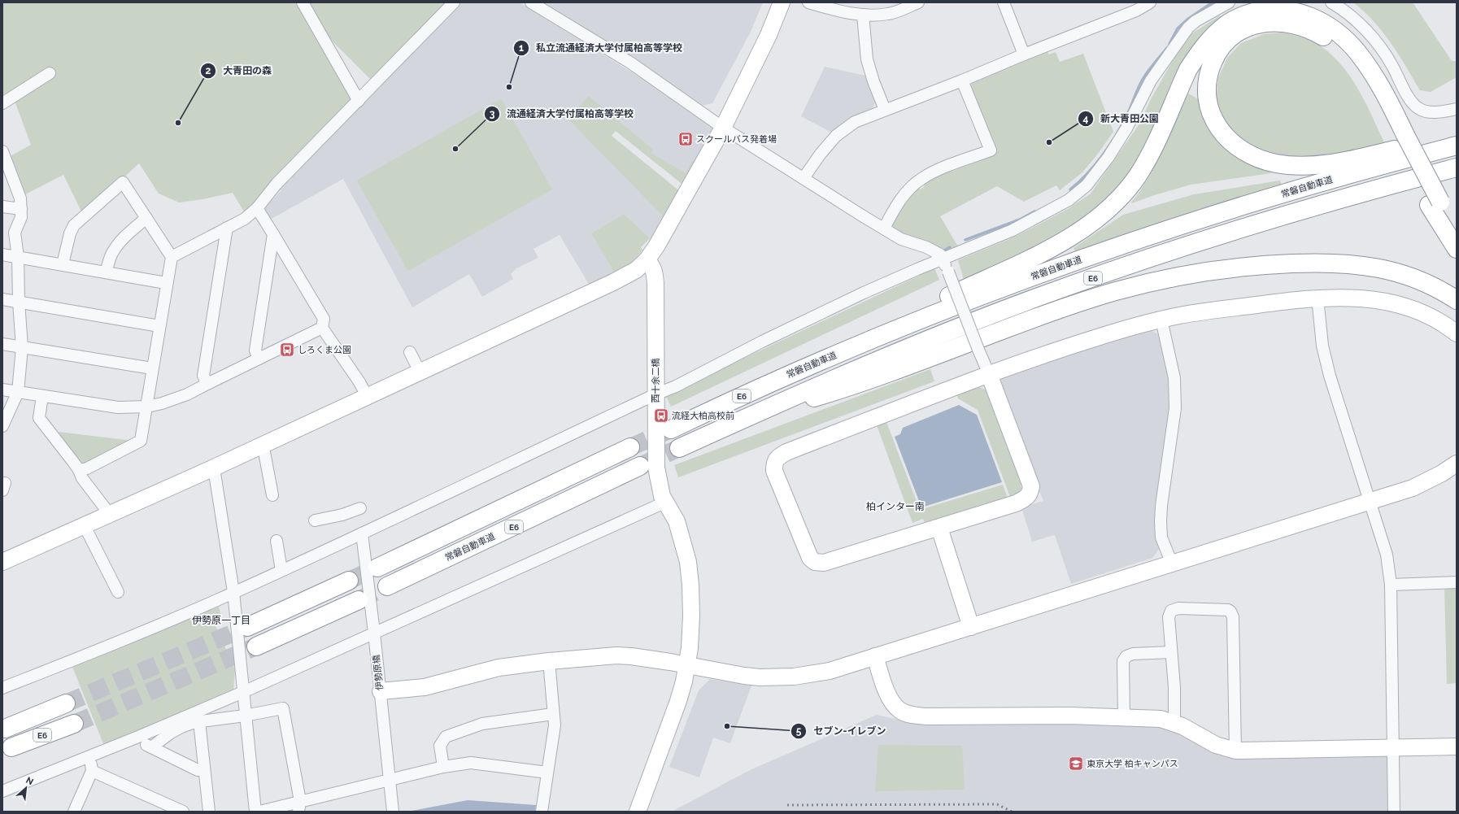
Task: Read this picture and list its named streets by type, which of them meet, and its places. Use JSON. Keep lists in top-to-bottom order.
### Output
{
  "streets": {
    "highway": ["常磐自動車道", "E6"],
    "street": ["西十余二橋", "伊勢原橋"]
  },
  "districts": ["柏インター南", "伊勢原一丁目"],
  "places": {
    "other": [
      "私立流通経済大学付属柏高等学校",
      "大青田の森",
      "新大青田公園",
      "流通経済大学付属柏高等学校",
      "セブン-イレブン"
    ],
    "bus stop": ["スクールバス発着場", "しろくま公園", "流経大柏高校前"],
    "school or university": ["東京大学 柏キャンパス"]
  },
  "north": "top right"
}
